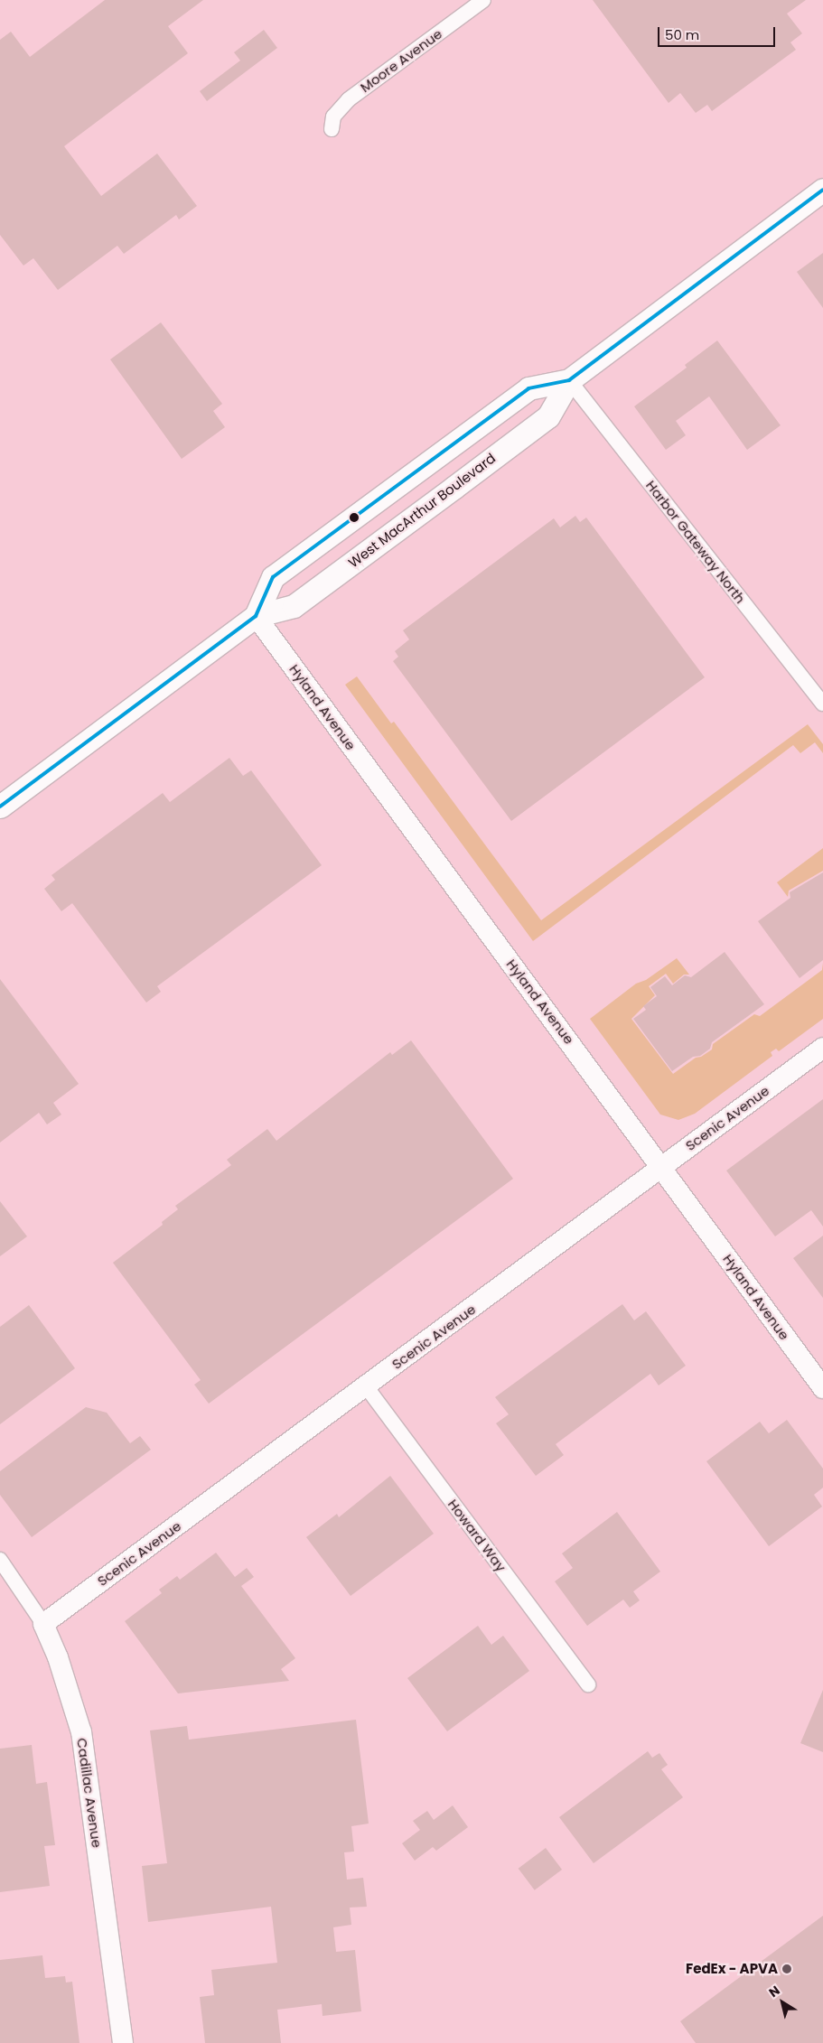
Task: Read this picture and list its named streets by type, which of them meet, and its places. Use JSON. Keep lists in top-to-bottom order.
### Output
{
  "streets": {
    "main road": ["West MacArthur Boulevard"],
    "street": [
      "Moore Avenue",
      "Harbor Gateway North",
      "Hyland Avenue",
      "Scenic Avenue",
      "Howard Way",
      "Cadillac Avenue"
    ]
  },
  "crossings": [
    ["West MacArthur Boulevard", "Harbor Gateway North"],
    ["West MacArthur Boulevard", "Hyland Avenue"],
    ["Hyland Avenue", "Scenic Avenue"],
    ["Scenic Avenue", "Howard Way"],
    ["Scenic Avenue", "Cadillac Avenue"]
  ],
  "places": ["FedEx - APVA"],
  "scale_bar": "50 m",
  "north": "top left"
}
